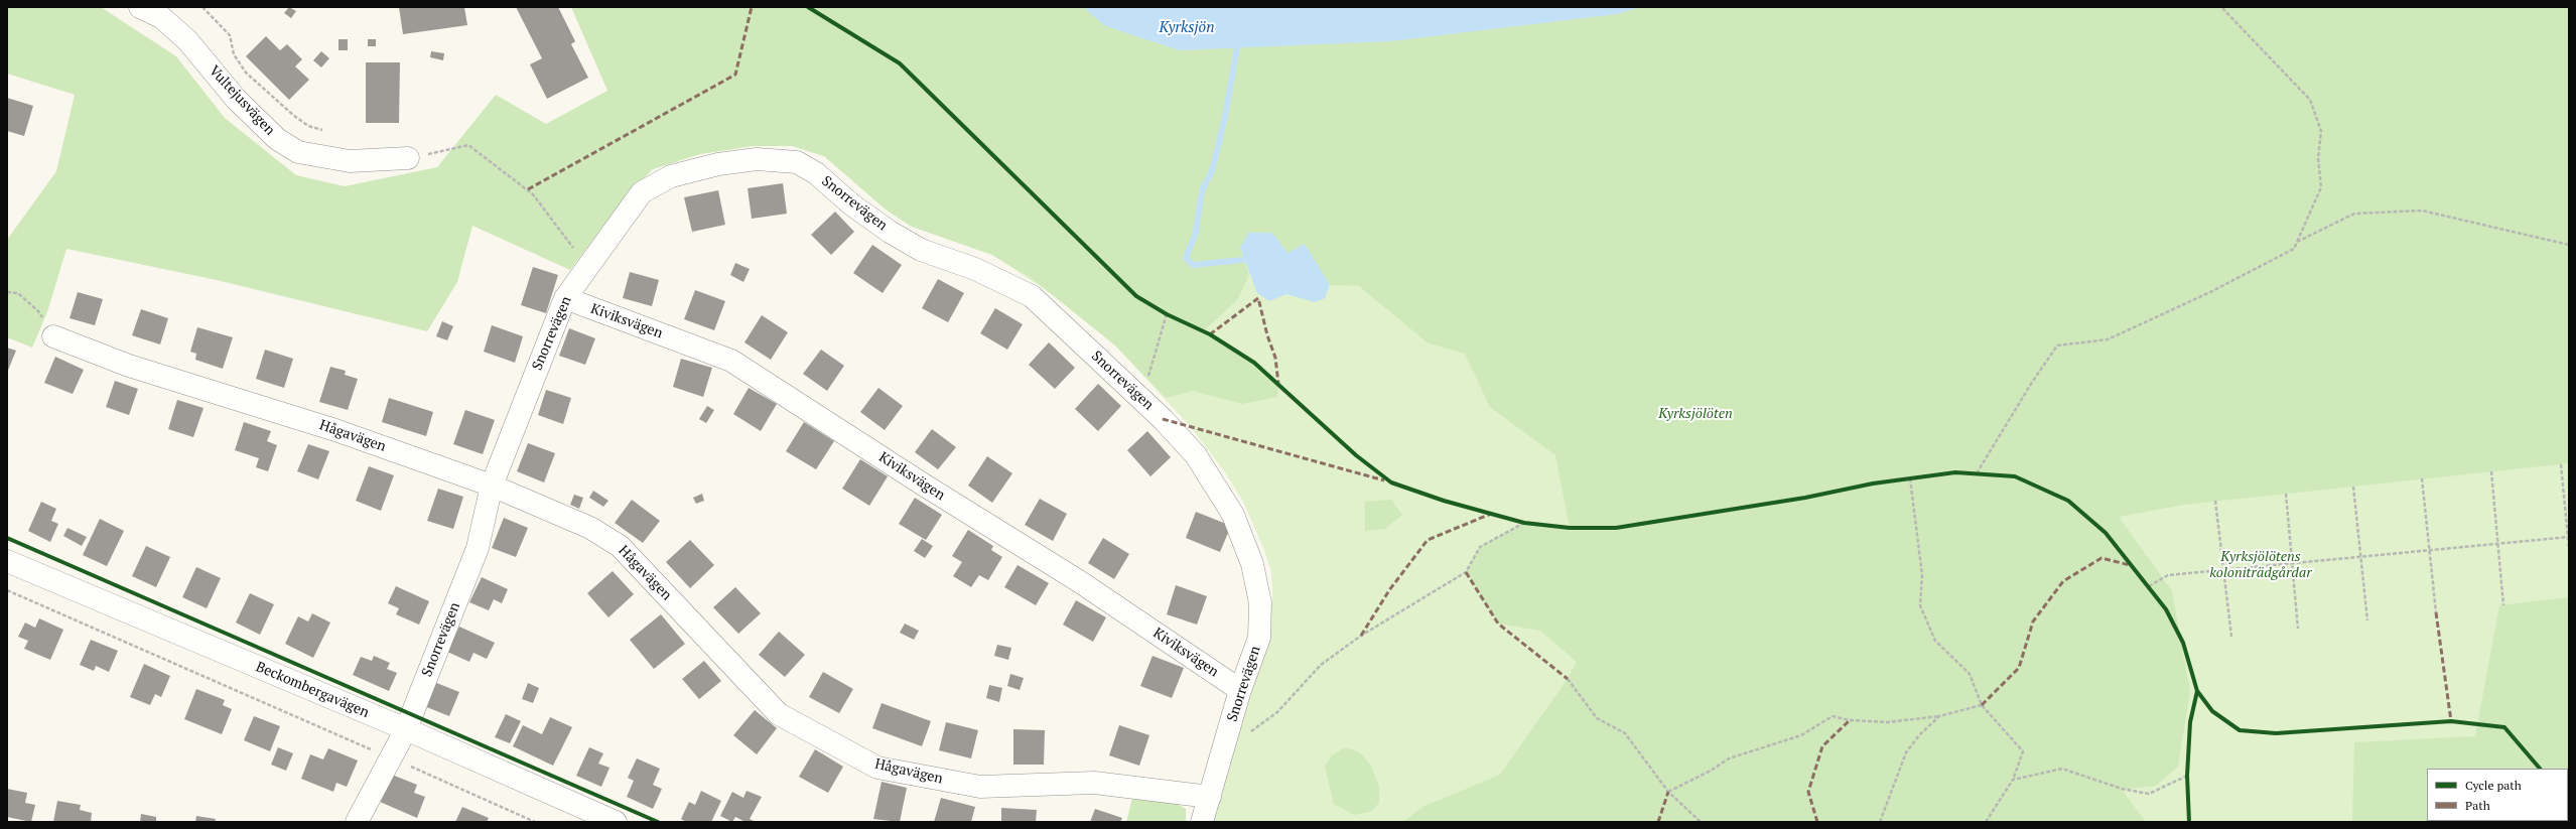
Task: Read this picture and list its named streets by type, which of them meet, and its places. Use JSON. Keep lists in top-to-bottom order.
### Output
{
  "streets": {
    "street": [
      "Vultejusvägen",
      "Snorrevägen",
      "Kiviksvägen",
      "Hågavägen",
      "Beckombergavägen"
    ]
  },
  "crossings": [
    ["Snorrevägen", "Kiviksvägen"],
    ["Snorrevägen", "Hågavägen"],
    ["Snorrevägen", "Beckombergavägen"]
  ],
  "water": ["Kyrksjön"],
  "parks": ["Kyrksjölöten", "Kyrksjölötens koloniträdgårdar"],
  "legend": ["Cycle path", "Path"]
}
